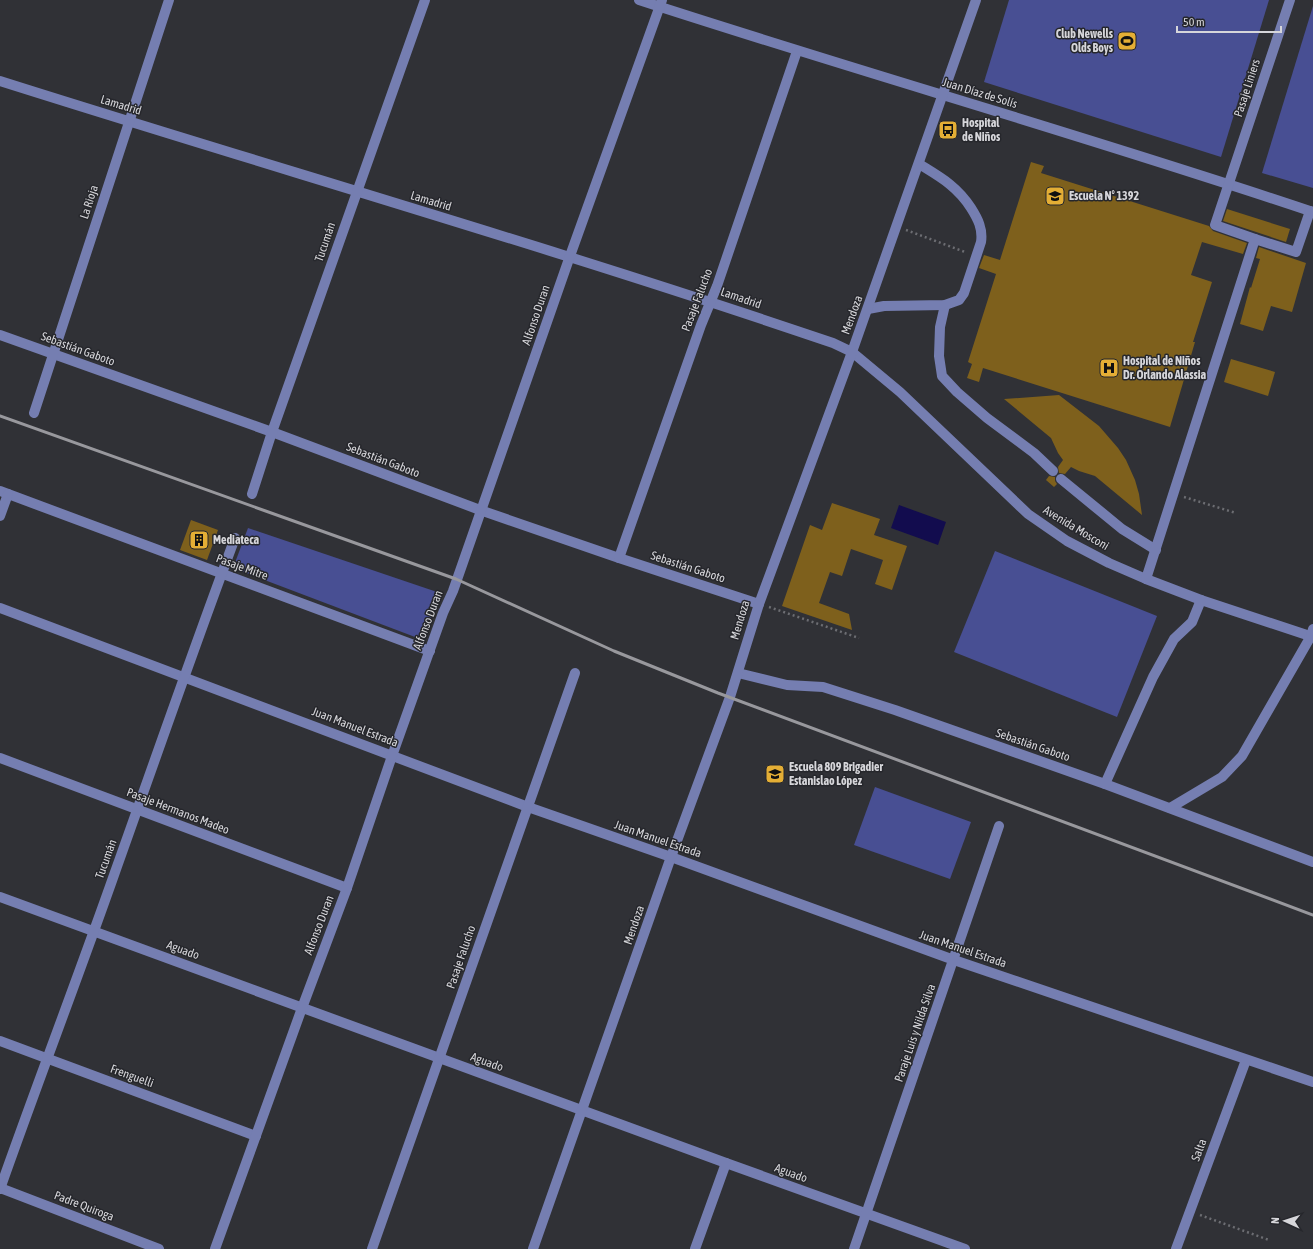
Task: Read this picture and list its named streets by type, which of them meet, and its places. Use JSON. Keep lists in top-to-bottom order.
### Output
{
  "streets": {
    "street": [
      "Pasaje Liniers",
      "Juan Díaz de Solís",
      "Lamadrid",
      "La Rioja",
      "Tucumán",
      "Pasaje Falucho",
      "Alfonso Duran",
      "Mendoza",
      "Sebastián Gaboto",
      "Avenida Mosconi",
      "Pasaje Mitre",
      "Juan Manuel Estrada",
      "Pasaje Hermanos Madeo",
      "Aguado",
      "Paraje Luis y Nilda Silva",
      "Frenguelli",
      "Salta",
      "Padre Quiroga"
    ]
  },
  "crossings": [
    ["Pasaje Liniers", "Juan Díaz de Solís"],
    ["Juan Díaz de Solís", "Pasaje Falucho"],
    ["Juan Díaz de Solís", "Alfonso Duran"],
    ["Juan Díaz de Solís", "Mendoza"],
    ["Lamadrid", "La Rioja"],
    ["Lamadrid", "Tucumán"],
    ["Lamadrid", "Pasaje Falucho"],
    ["Lamadrid", "Alfonso Duran"],
    ["Lamadrid", "Mendoza"],
    ["Lamadrid", "Avenida Mosconi"],
    ["La Rioja", "Sebastián Gaboto"],
    ["Tucumán", "Sebastián Gaboto"],
    ["Tucumán", "Pasaje Mitre"],
    ["Tucumán", "Juan Manuel Estrada"],
    ["Tucumán", "Pasaje Hermanos Madeo"],
    ["Tucumán", "Aguado"],
    ["Tucumán", "Frenguelli"],
    ["Tucumán", "Padre Quiroga"],
    ["Pasaje Falucho", "Sebastián Gaboto"],
    ["Pasaje Falucho", "Juan Manuel Estrada"],
    ["Pasaje Falucho", "Aguado"],
    ["Alfonso Duran", "Sebastián Gaboto"],
    ["Alfonso Duran", "Pasaje Mitre"],
    ["Alfonso Duran", "Juan Manuel Estrada"],
    ["Alfonso Duran", "Pasaje Hermanos Madeo"],
    ["Alfonso Duran", "Aguado"],
    ["Alfonso Duran", "Frenguelli"],
    ["Mendoza", "Sebastián Gaboto"],
    ["Mendoza", "Avenida Mosconi"],
    ["Mendoza", "Juan Manuel Estrada"],
    ["Mendoza", "Aguado"],
    ["Juan Manuel Estrada", "Paraje Luis y Nilda Silva"],
    ["Juan Manuel Estrada", "Salta"],
    ["Aguado", "Paraje Luis y Nilda Silva"]
  ],
  "places": {
    "sports": ["Club Newells Olds Boys"],
    "bus stop": ["Hospital de Niños"],
    "school or university": ["Escuela N° 1392", "Escuela 809 Brigadier Estanislao López"],
    "hospital": ["Hospital de Niños Dr. Orlando Alassia"],
    "building": ["Mediateca"]
  },
  "scale_bar": "50 m",
  "north": "left"
}
